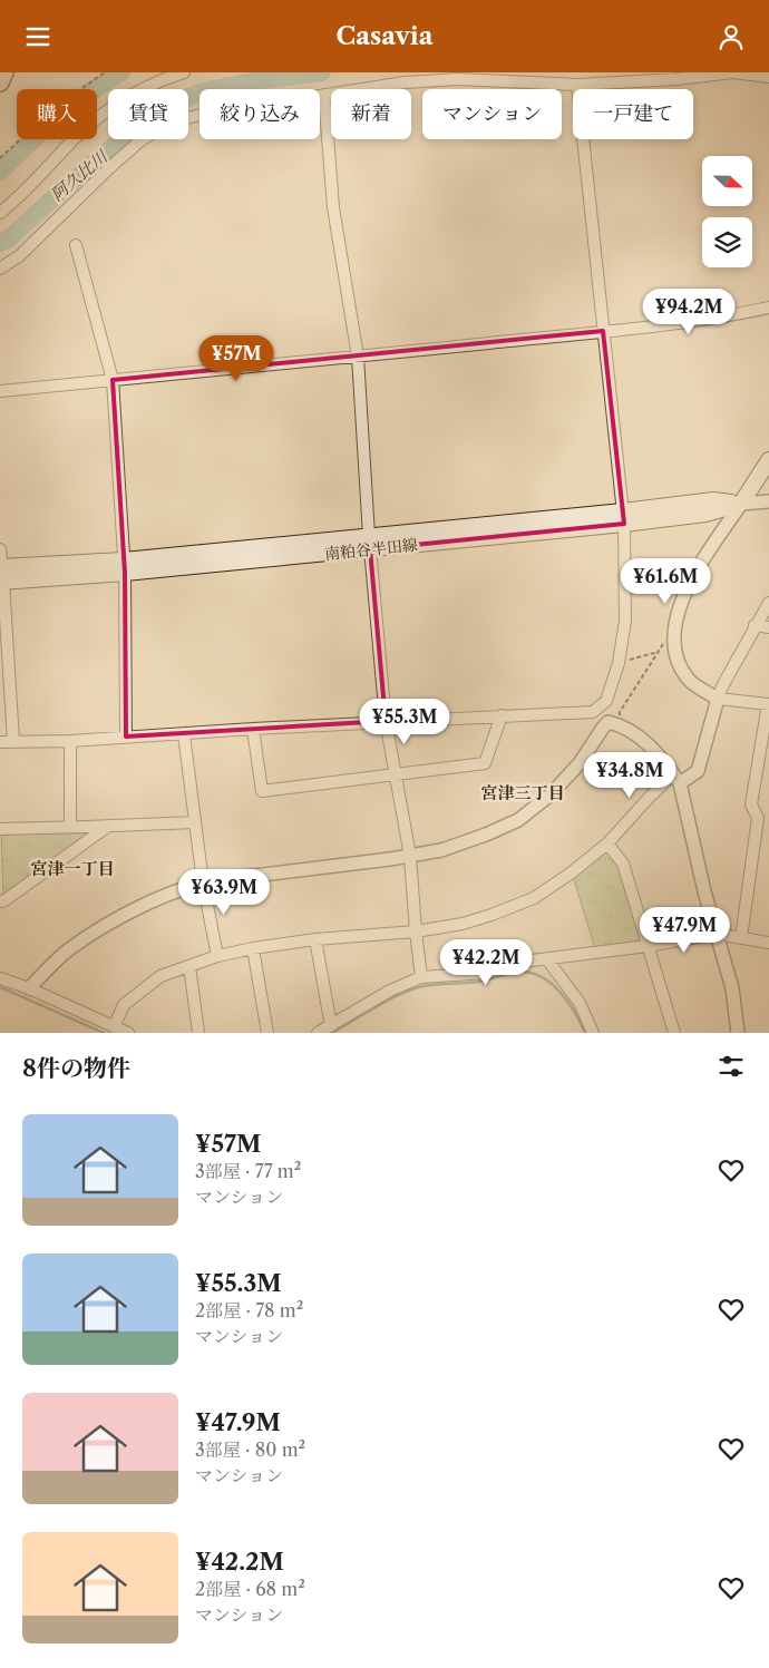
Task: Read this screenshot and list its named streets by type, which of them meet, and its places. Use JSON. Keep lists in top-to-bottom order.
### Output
{
  "streets": {
    "main road": ["南粕谷半田線"]
  },
  "districts": ["宮津三丁目", "宮津一丁目"],
  "water": ["阿久比川"],
  "north": "right",
  "page": {
    "header": "Casavia",
    "chip": [
      "購入",
      "賃貸",
      "絞り込み",
      "新着",
      "マンション",
      "一戸建て"
    ],
    "price": [
      "¥94.2M",
      "¥57M",
      "¥61.6M",
      "¥55.3M",
      "¥34.8M",
      "¥63.9M",
      "¥47.9M",
      "¥42.2M"
    ],
    "heading": "8件の物件",
    "list": [
      {
        "name": "¥57M",
        "note": "3部屋 · 77 m² · マンション"
      },
      {
        "name": "¥55.3M",
        "note": "2部屋 · 78 m² · マンション"
      },
      {
        "name": "¥47.9M",
        "note": "3部屋 · 80 m² · マンション"
      },
      {
        "name": "¥42.2M",
        "note": "2部屋 · 68 m² · マンション"
      }
    ]
  }
}
